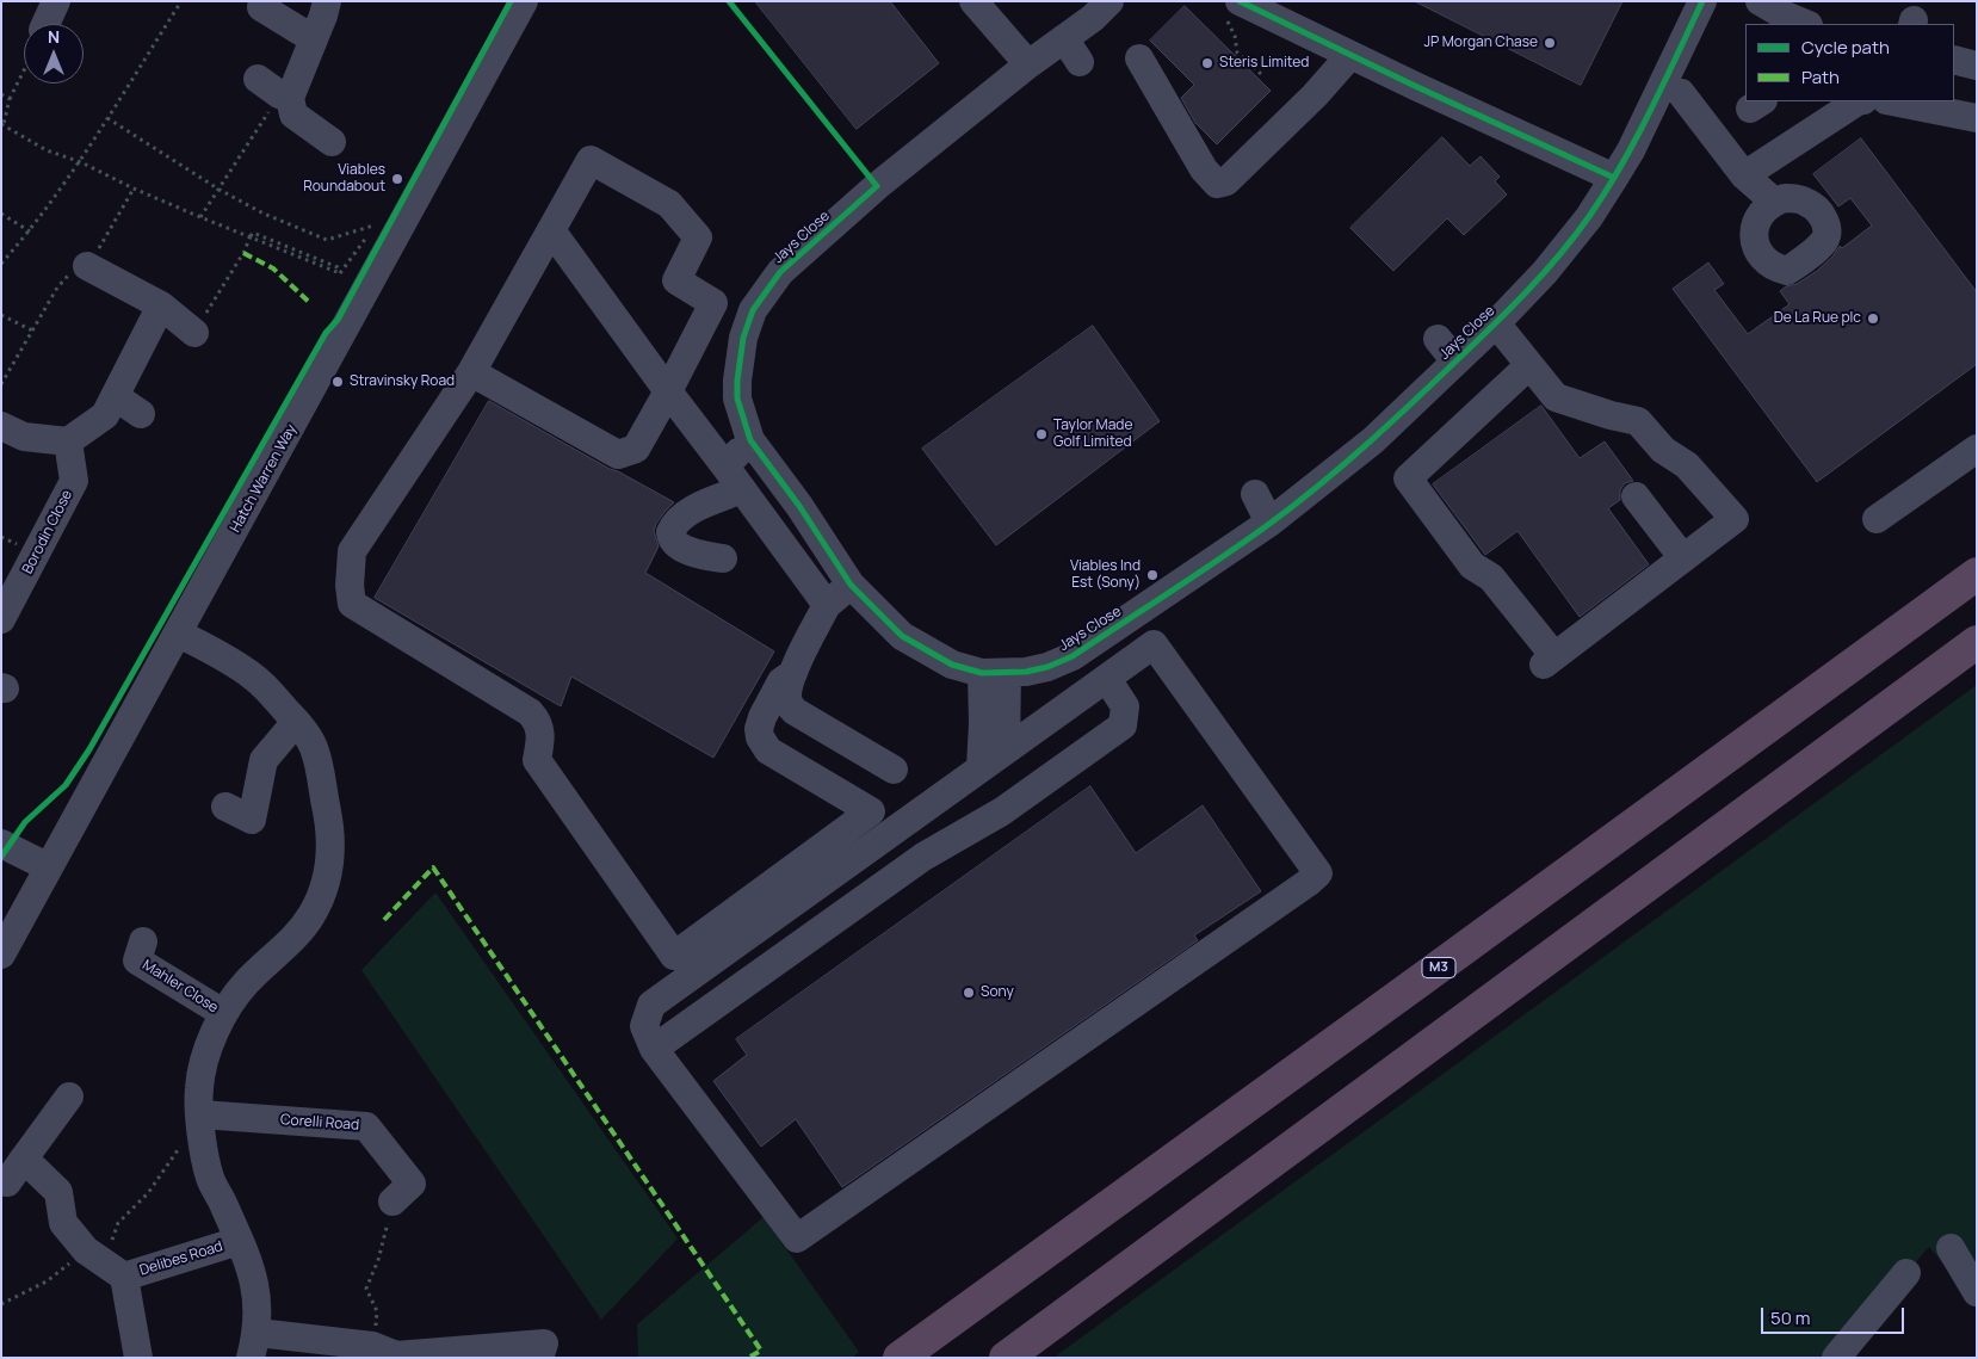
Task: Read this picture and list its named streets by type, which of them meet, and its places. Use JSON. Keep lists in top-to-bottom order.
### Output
{
  "streets": {
    "highway": ["M3"],
    "street": [
      "Jays Close",
      "Hatch Warren Way",
      "Borodin Close",
      "Mahler Close",
      "Corelli Road",
      "Delibes Road"
    ]
  },
  "places": [
    "JP Morgan Chase",
    "Steris Limited",
    "Viables Roundabout",
    "De La Rue plc",
    "Stravinsky Road",
    "Taylor Made Golf Limited",
    "Viables Ind Est (Sony)",
    "Sony"
  ],
  "legend": ["Cycle path", "Path"],
  "scale_bar": "50 m",
  "north": "top"
}
